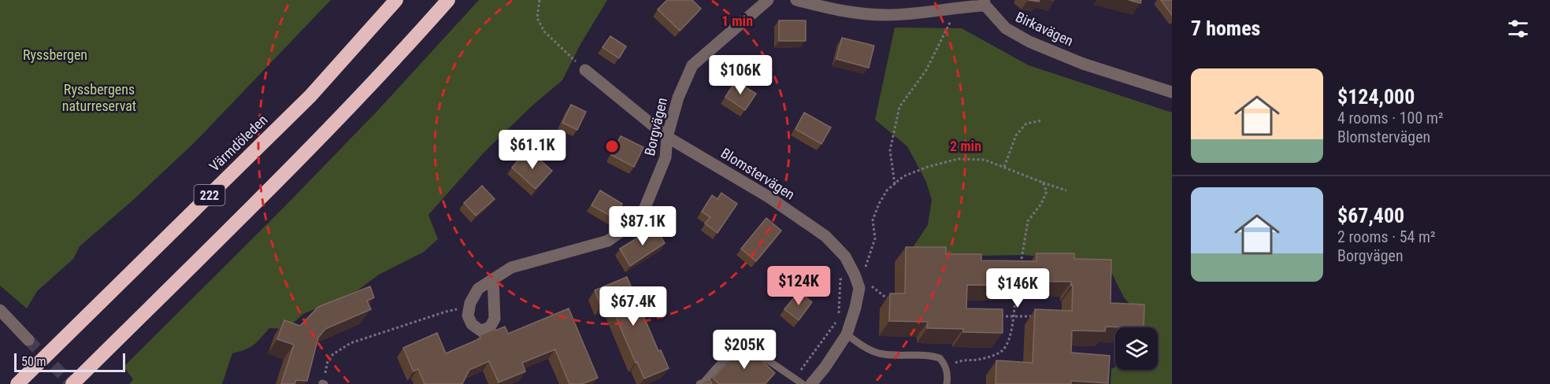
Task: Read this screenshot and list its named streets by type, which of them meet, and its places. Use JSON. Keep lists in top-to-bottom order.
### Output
{
  "streets": {
    "highway": ["Värmdöleden", "222"],
    "street": ["Birkavägen", "Borgvägen", "Blomstervägen"]
  },
  "crossings": [
    ["Borgvägen", "Blomstervägen"]
  ],
  "parks": ["Ryssbergen", "Ryssbergens naturreservat"],
  "scale_bar": "50 m",
  "page": {
    "heading": "7 homes",
    "price": [
      "$106K",
      "$61.1K",
      "$87.1K",
      "$124K",
      "$146K",
      "$67.4K",
      "$205K"
    ],
    "list": [
      {
        "name": "$124,000",
        "note": "4 rooms · 100 m² · Blomstervägen"
      },
      {
        "name": "$67,400",
        "note": "2 rooms · 54 m² · Borgvägen"
      }
    ],
    "scale": "50 m"
  },
  "rings": ["1 min", "2 min"]
}
